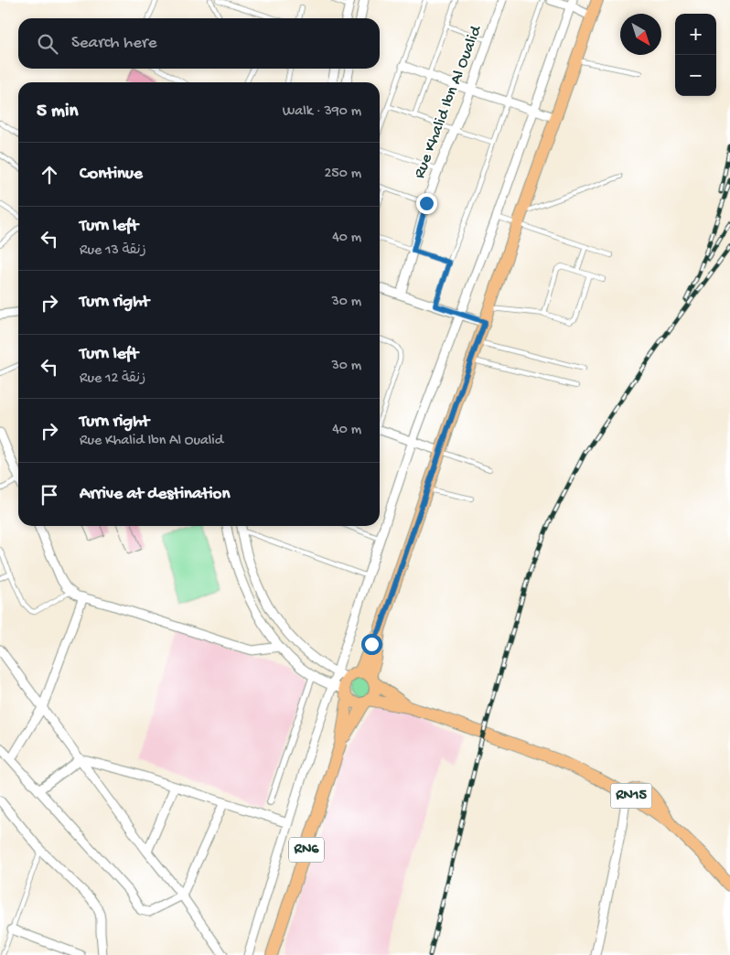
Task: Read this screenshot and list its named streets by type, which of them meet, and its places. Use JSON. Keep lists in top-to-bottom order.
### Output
{
  "streets": {
    "main road": ["RN15", "RN6"],
    "street": ["Rue Khalid Ibn Al Oualid"]
  },
  "crossings": [
    ["RN15", "RN6"]
  ],
  "north": "bottom right",
  "page": {
    "map_buttons": ["+", "−"],
    "search": "Search here",
    "heading": ["5 min", "Walk · 390 m"],
    "list": [
      ["Continue", "250 m"],
      ["Turn left", "Rue 13 زنقة", "40 m"],
      ["Turn right", "30 m"],
      ["Turn left", "Rue 12 زنقة", "30 m"],
      ["Turn right", "Rue Khalid Ibn Al Oualid", "40 m"],
      "Arrive at destination"
    ]
  }
}
